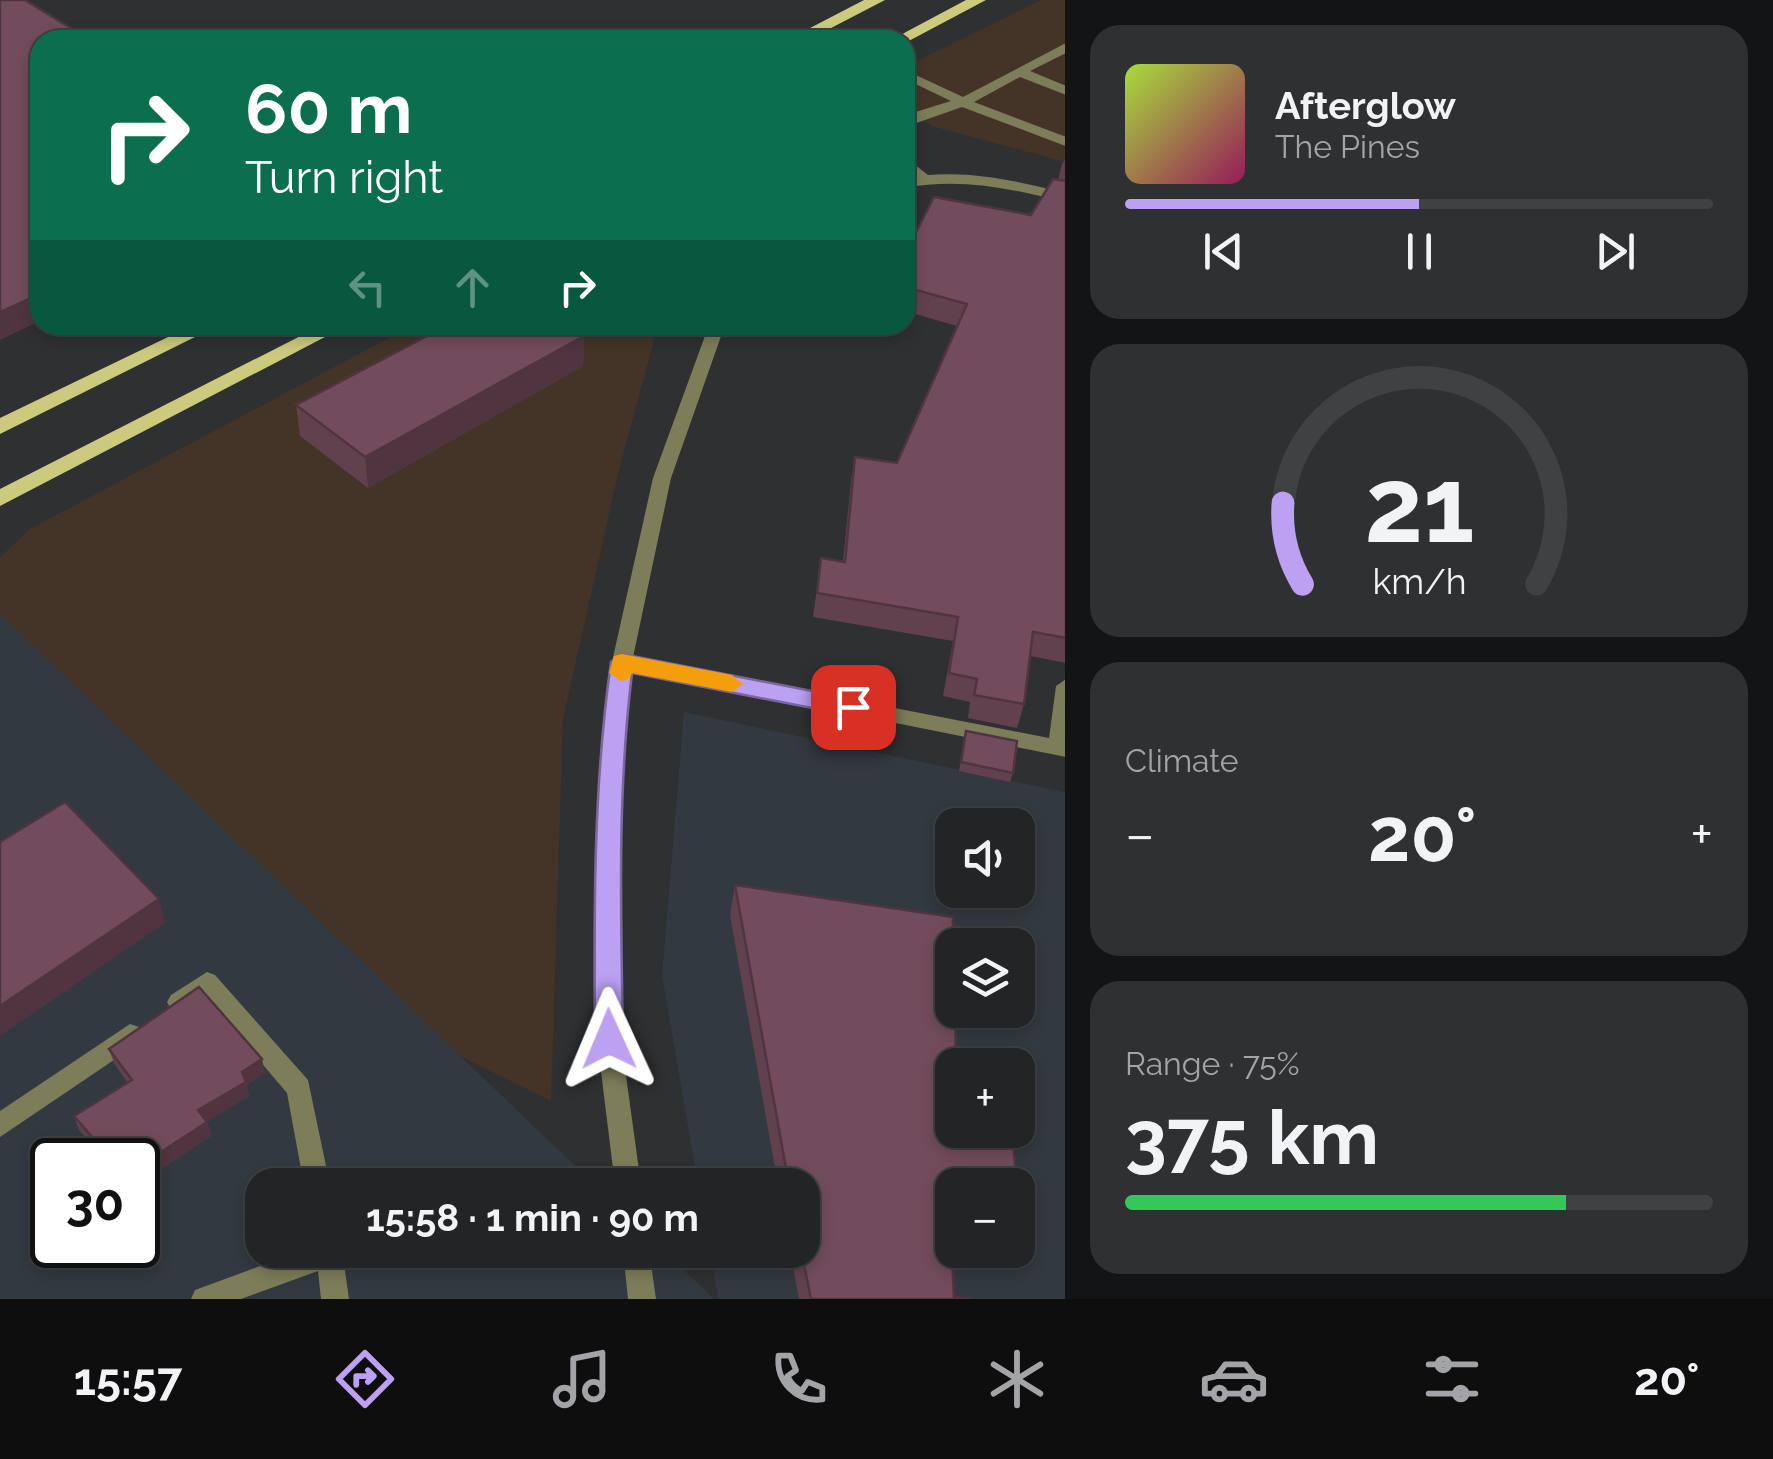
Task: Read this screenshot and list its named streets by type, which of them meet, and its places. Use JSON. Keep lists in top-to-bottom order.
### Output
{
  "page": {
    "turn": ["60 m", "Turn right"],
    "song": ["Afterglow", "The Pines"],
    "tile": [
      "Climate",
      ["Range · 75%", "375 km"]
    ],
    "heat": ["−", "20°", "+"],
    "map_buttons": ["+", "−"],
    "limit": "30",
    "trip": "15:58 · 1 min · 90 m",
    "tabs": ["15:57", "20°"],
    "gauge": ["21", "km/h"]
  }
}
